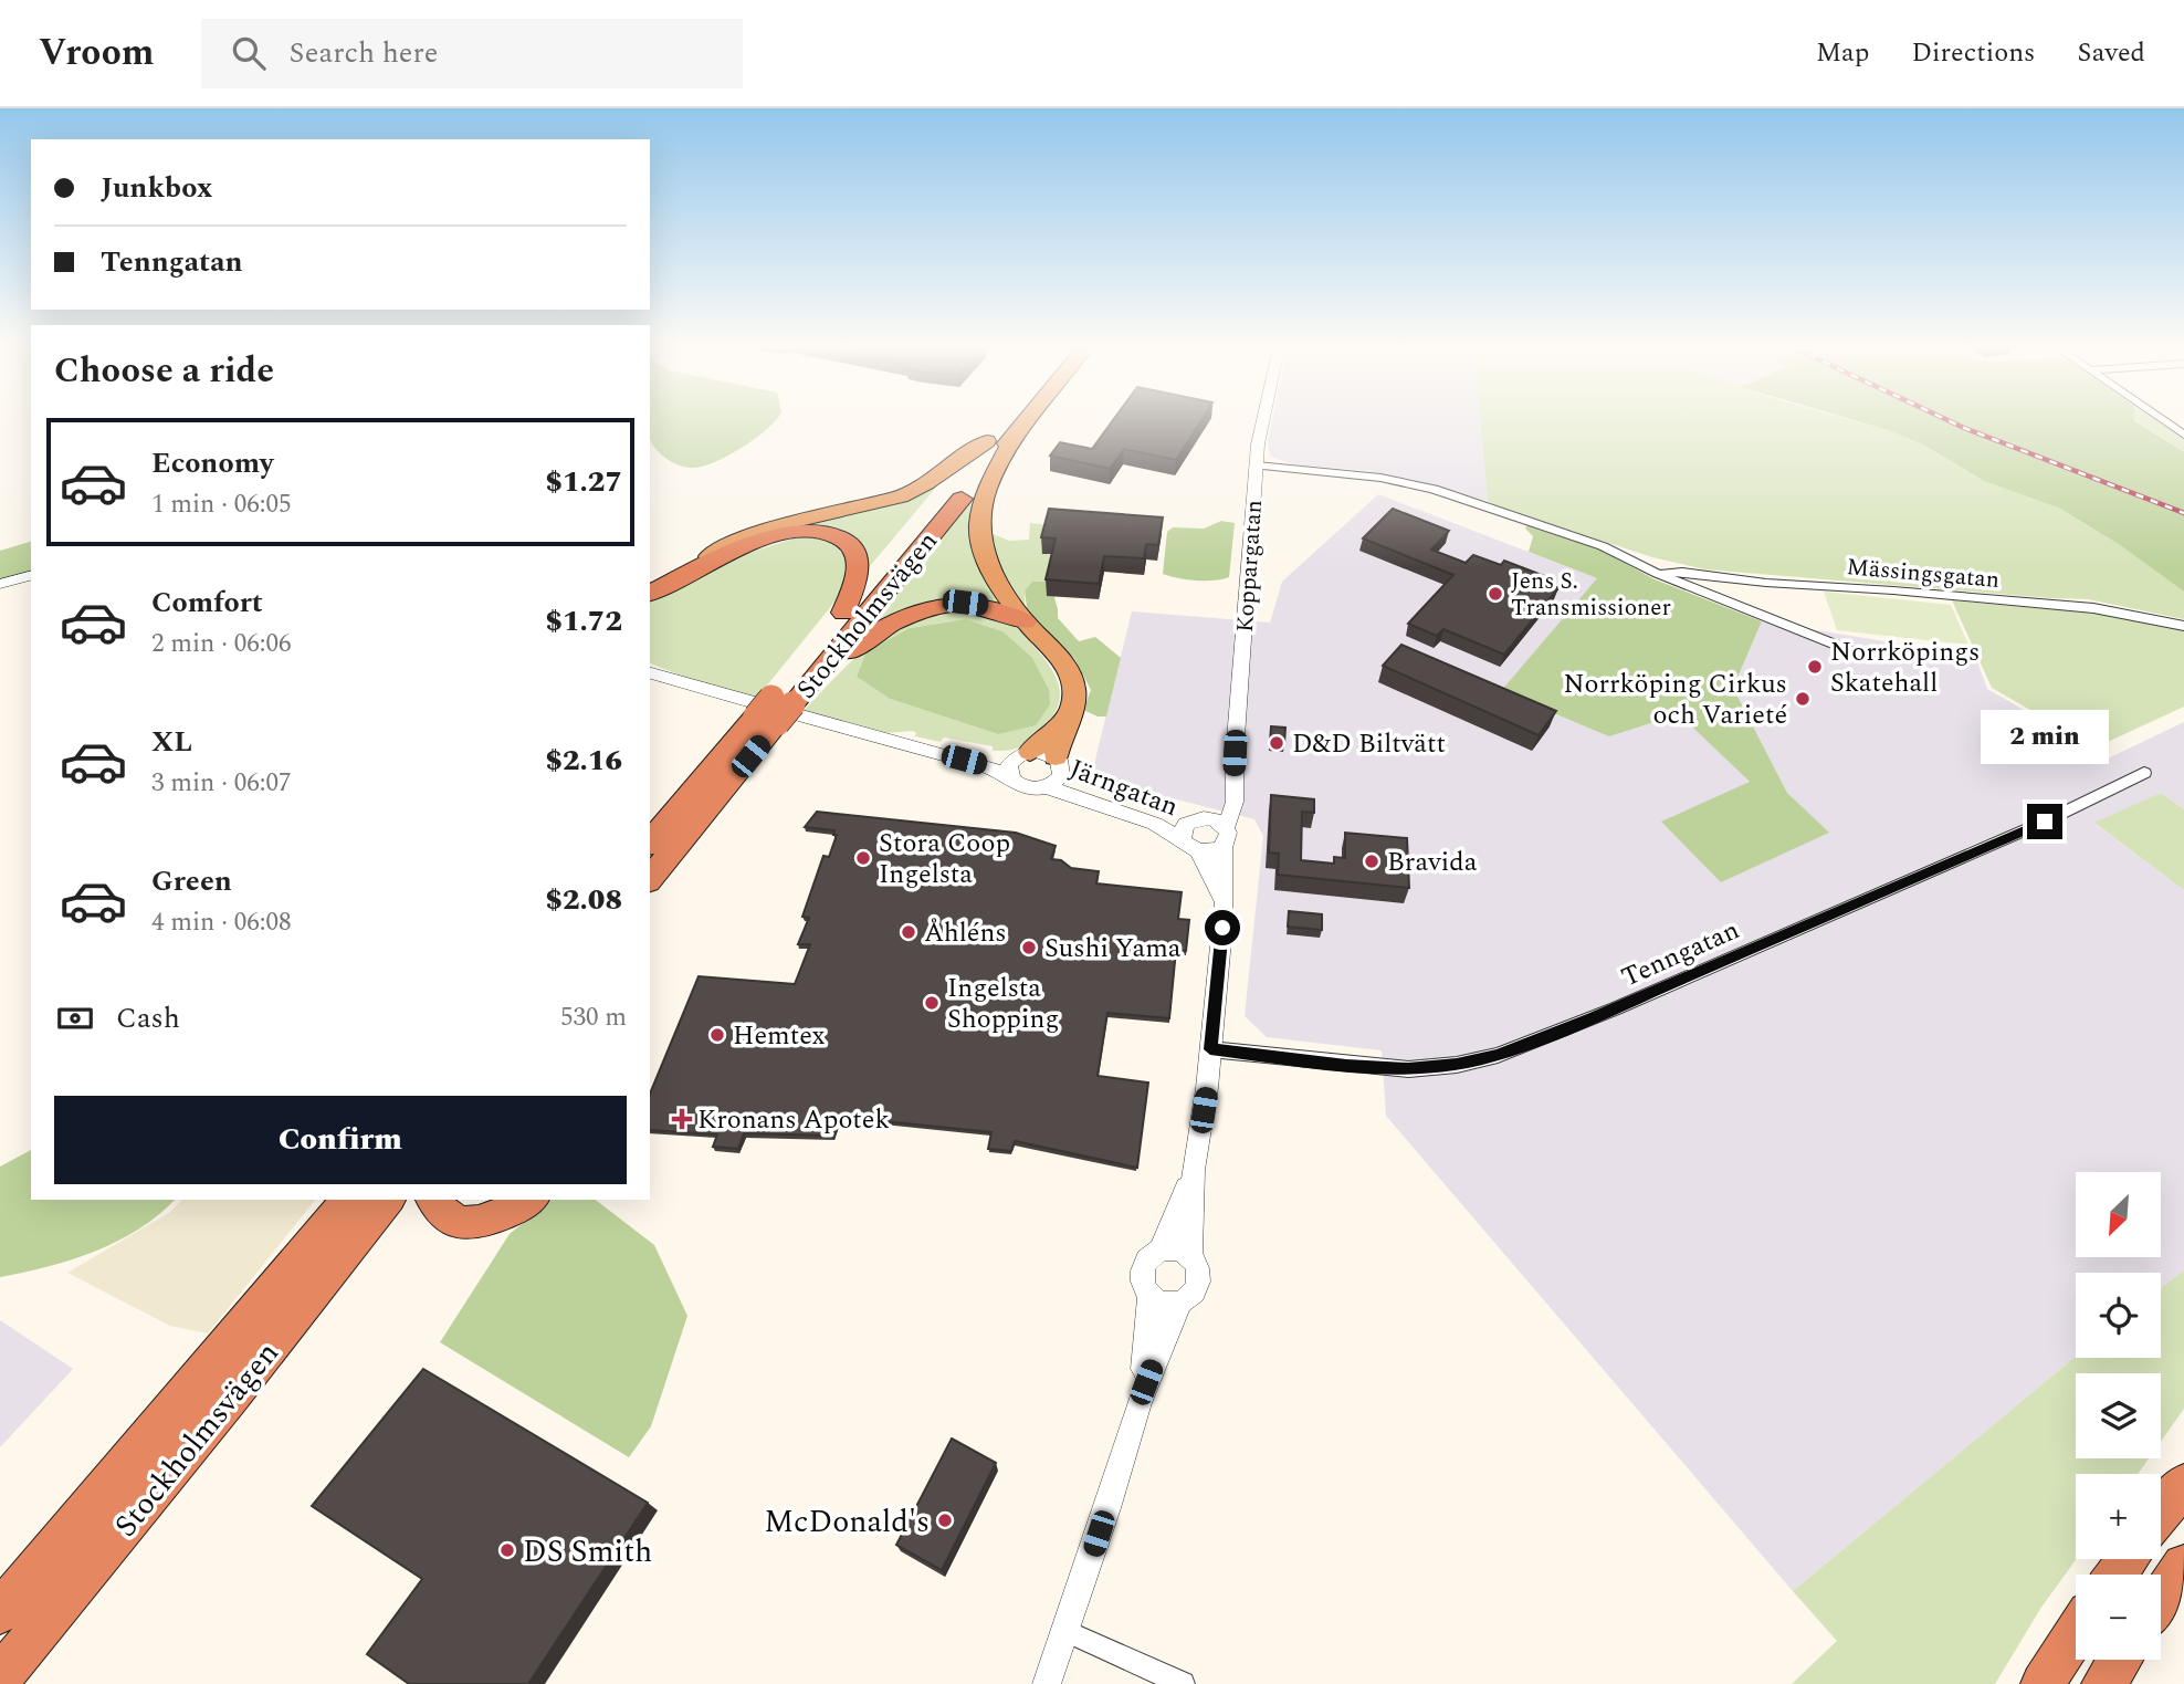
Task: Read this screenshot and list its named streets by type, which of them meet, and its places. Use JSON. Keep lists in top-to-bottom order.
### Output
{
  "streets": {
    "highway": ["Stockholmsvägen"],
    "street": [
      "Koppargatan",
      "Mässingsgatan",
      "Järngatan",
      "Tenngatan"
    ]
  },
  "crossings": [
    ["Koppargatan", "Mässingsgatan"],
    ["Koppargatan", "Järngatan"],
    ["Koppargatan", "Tenngatan"]
  ],
  "places": {
    "other": [
      "Jens S. Transmissioner",
      "Norrköpings Skatehall",
      "Norrköping Cirkus och Varieté",
      "D&D Biltvätt",
      "Stora Coop Ingelsta",
      "Bravida",
      "Åhléns",
      "Sushi Yama",
      "Ingelsta Shopping",
      "Hemtex",
      "McDonald's",
      "DS Smith"
    ],
    "health": ["Kronans Apotek"]
  },
  "north": "bottom left",
  "page": {
    "header": "Vroom",
    "search": "Search here",
    "nav": ["Map", "Directions", "Saved"],
    "banner": ["Junkbox", "Tenngatan"],
    "heading": "Choose a ride",
    "list": [
      {
        "name": "Economy",
        "note": "1 min · 06:05",
        "value": "$1.27"
      },
      {
        "name": "Comfort",
        "note": "2 min · 06:06",
        "value": "$1.72"
      },
      {
        "name": "XL",
        "note": "3 min · 06:07",
        "value": "$2.16"
      },
      {
        "name": "Green",
        "note": "4 min · 06:08",
        "value": "$2.08"
      }
    ],
    "bubble": "2 min",
    "pay": ["Cash", "530 m"],
    "buttons": "Confirm",
    "map_buttons": ["+", "−"]
  }
}
